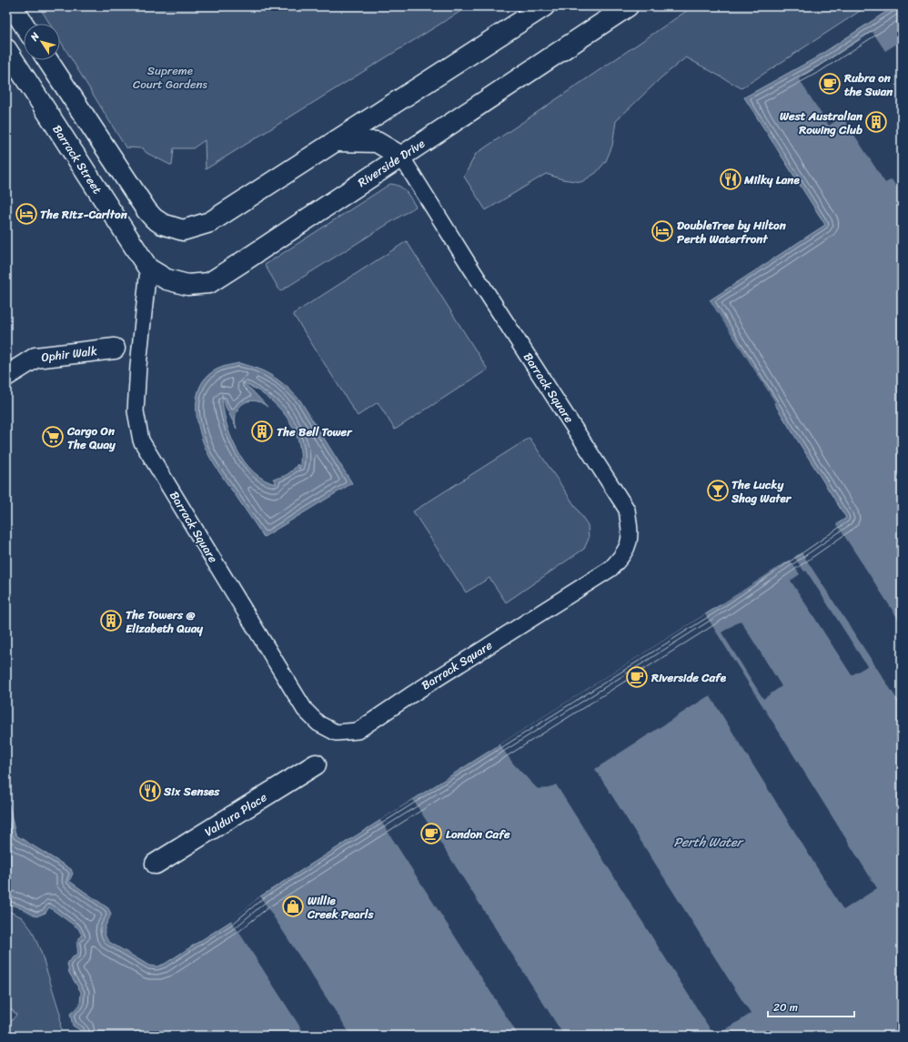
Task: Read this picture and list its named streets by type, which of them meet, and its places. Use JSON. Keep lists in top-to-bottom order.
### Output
{
  "streets": {
    "main road": [
      "Barrack Street",
      "Riverside Drive",
      "Ophir Walk",
      "Valdura Place"
    ],
    "lane": ["Barrack Square"]
  },
  "crossings": [
    ["Barrack Street", "Riverside Drive"],
    ["Barrack Street", "Barrack Square"],
    ["Riverside Drive", "Barrack Square"]
  ],
  "water": ["Perth Water"],
  "parks": ["Supreme Court Gardens"],
  "places": {
    "cafe": ["Rubra on the Swan", "Riverside Cafe", "London Cafe"],
    "building": ["West Australian Rowing Club", "The Bell Tower", "The Towers @ Elizabeth Quay"],
    "restaurant": ["Milky Lane", "Six Senses"],
    "hotel": ["The Ritz-Carlton", "DoubleTree by Hilton Perth Waterfront"],
    "supermarket": ["Cargo On The Quay"],
    "bar": ["The Lucky Shag Water"],
    "shop": ["Willie Creek Pearls"]
  },
  "scale_bar": "20 m",
  "north": "top left"
}
